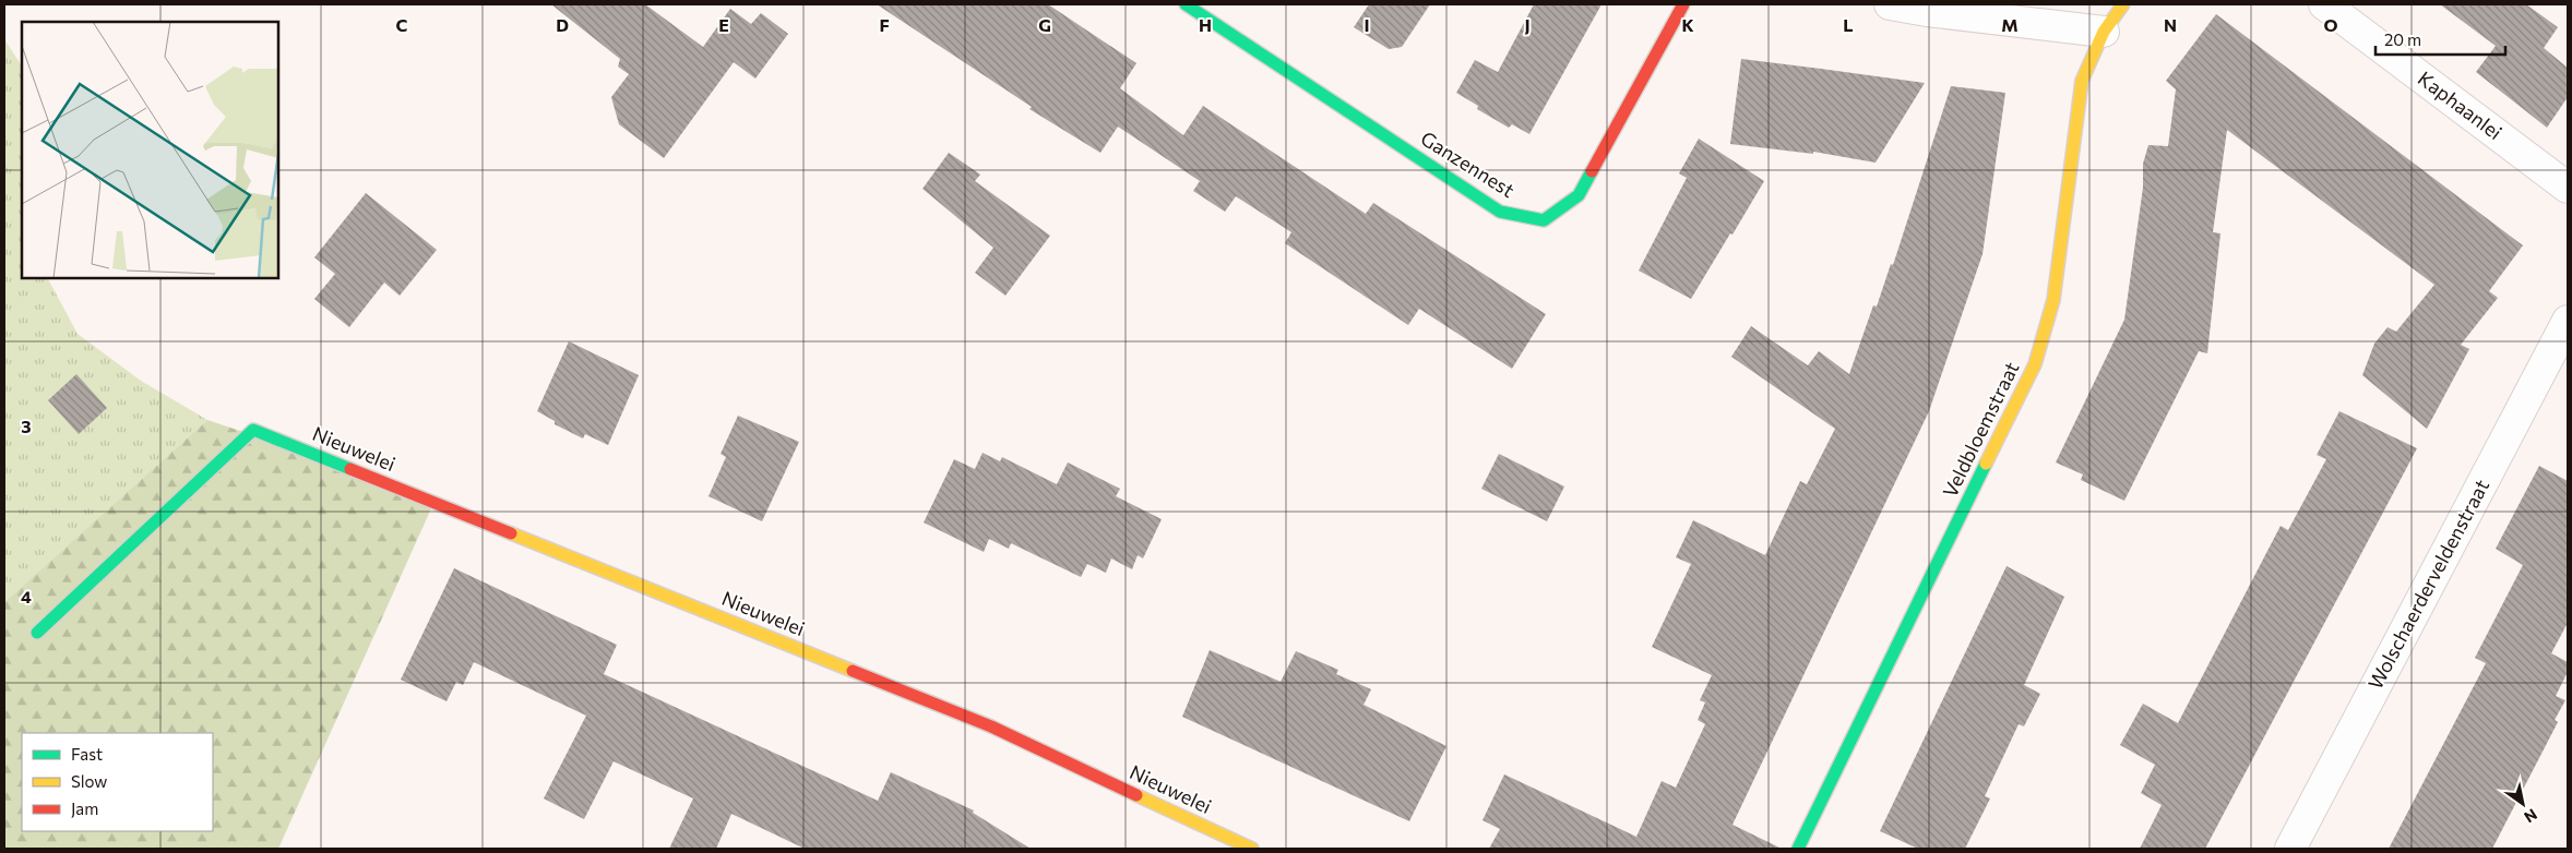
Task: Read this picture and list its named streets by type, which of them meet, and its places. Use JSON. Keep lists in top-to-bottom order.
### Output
{
  "streets": {
    "street": [
      "Kaphaanlei",
      "Ganzennest",
      "Veldbloemstraat",
      "Nieuwelei",
      "Wolschaerderveldenstraat"
    ]
  },
  "legend": ["Fast", "Slow", "Jam"],
  "scale_bar": "20 m",
  "north": "bottom right",
  "grid": {
    "columns": [
      "C",
      "D",
      "E",
      "F",
      "G",
      "H",
      "I",
      "J",
      "K",
      "L",
      "M",
      "N",
      "O"
    ],
    "rows": ["3", "4"]
  }
}
